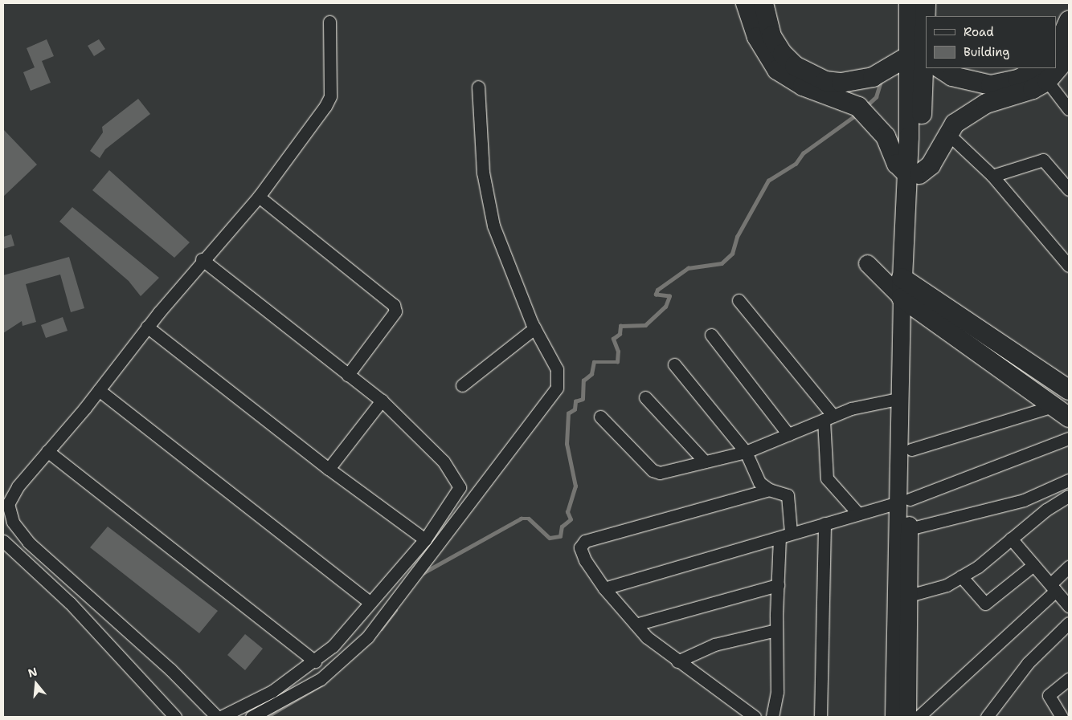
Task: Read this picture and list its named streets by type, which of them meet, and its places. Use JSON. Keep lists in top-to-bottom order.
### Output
{
  "legend": ["Road", "Building"],
  "north": "top"
}
